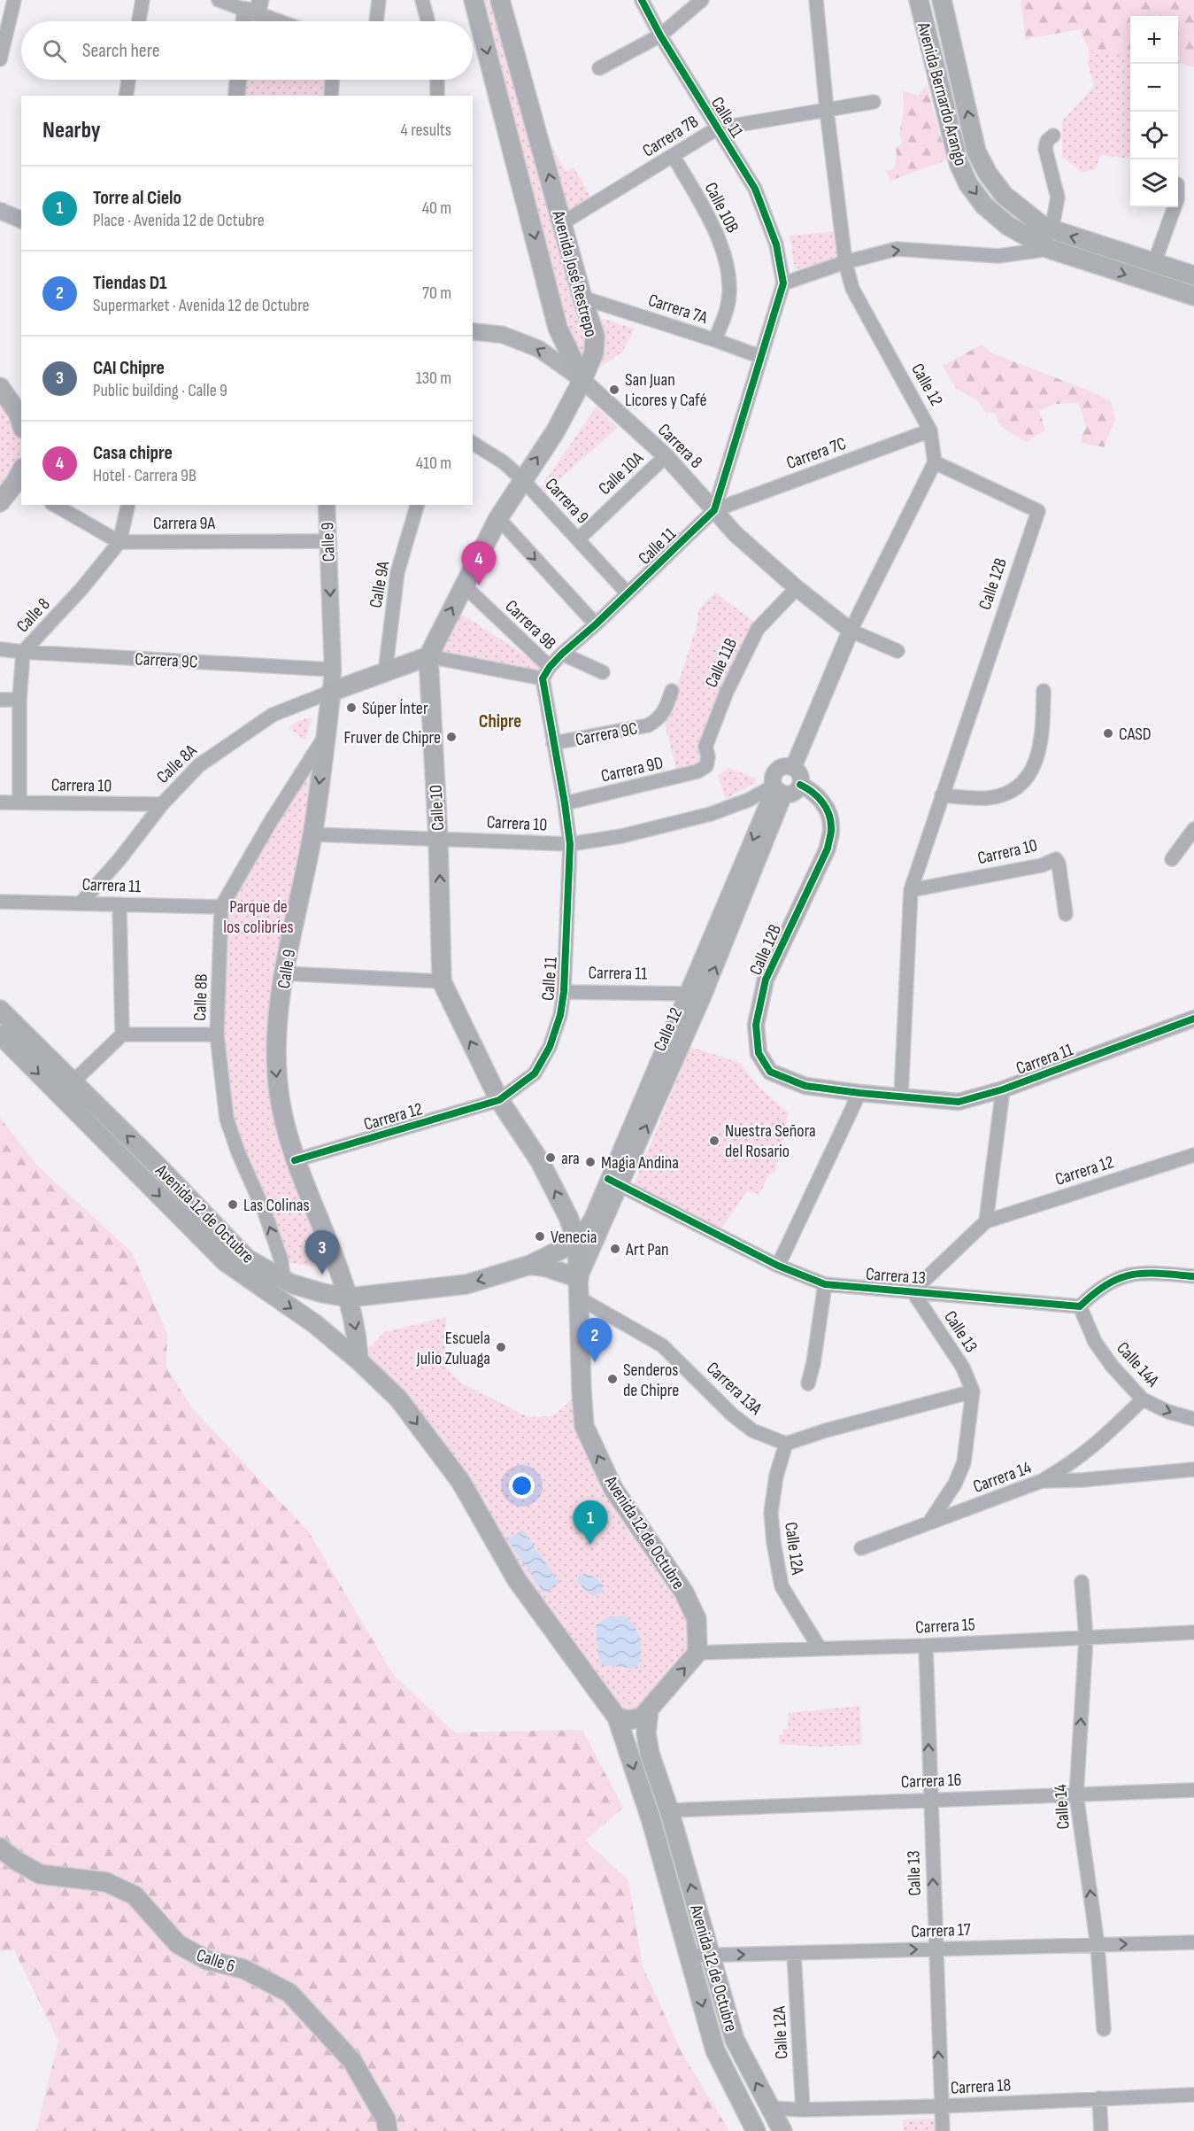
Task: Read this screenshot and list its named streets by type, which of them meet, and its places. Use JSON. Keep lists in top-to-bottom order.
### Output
{
  "streets": {
    "main road": [
      "Avenida Bernardo Arango",
      "Avenida José Restrepo",
      "Calle 9",
      "Calle 10",
      "Avenida 12 de Octubre",
      "Calle 6"
    ],
    "street": [
      "Calle 11",
      "Carrera 7B",
      "Calle 10B",
      "Carrera 7A",
      "Calle 12",
      "Carrera 8",
      "Carrera 7C",
      "Calle 10A",
      "Carrera 9",
      "Carrera 9A",
      "Calle 12B",
      "Calle 9A",
      "Calle 8",
      "Carrera 9B",
      "Carrera 9C",
      "Calle 11B",
      "Calle 8A",
      "Carrera 9D",
      "Carrera 10",
      "Carrera 11",
      "Calle 8B",
      "Carrera 12",
      "Carrera 13",
      "Calle 13",
      "Calle 14A",
      "Carrera 13A",
      "Carrera 14",
      "Calle 12A",
      "Carrera 15",
      "Carrera 16",
      "Calle 14",
      "Carrera 17",
      "Carrera 18"
    ]
  },
  "crossings": [
    ["Calle 11", "Carrera 7B"],
    ["Calle 11", "Carrera 7A"],
    ["Calle 11", "Carrera 8"],
    ["Calle 11", "Carrera 7C"],
    ["Calle 11", "Carrera 9"],
    ["Calle 11", "Carrera 9B"],
    ["Calle 11", "Carrera 9C"],
    ["Calle 11", "Carrera 9D"],
    ["Calle 11", "Carrera 10"],
    ["Calle 11", "Calle 10"],
    ["Calle 11", "Carrera 11"],
    ["Calle 11", "Carrera 12"],
    ["Carrera 7B", "Calle 10B"],
    ["Carrera 7B", "Avenida José Restrepo"],
    ["Carrera 7B", "Calle 12"],
    ["Calle 10B", "Carrera 7A"],
    ["Avenida José Restrepo", "Carrera 7A"],
    ["Avenida José Restrepo", "Carrera 8"],
    ["Avenida José Restrepo", "Calle 10"],
    ["Calle 12", "Carrera 7C"],
    ["Calle 12", "Calle 12B"],
    ["Calle 12", "Carrera 10"],
    ["Calle 12", "Calle 10"],
    ["Calle 12", "Carrera 11"],
    ["Calle 12", "Avenida 12 de Octubre"],
    ["Calle 12", "Carrera 13"],
    ["Carrera 8", "Carrera 7C"],
    ["Carrera 8", "Calle 10A"],
    ["Carrera 8", "Calle 11B"],
    ["Carrera 8", "Calle 10"],
    ["Calle 10A", "Carrera 9"],
    ["Carrera 9", "Calle 10"],
    ["Carrera 9A", "Calle 9"],
    ["Carrera 9A", "Calle 8"],
    ["Calle 9", "Carrera 9C"],
    ["Calle 9", "Calle 8A"],
    ["Calle 9", "Carrera 10"],
    ["Calle 9", "Calle 8B"],
    ["Calle 9", "Carrera 12"],
    ["Calle 9", "Avenida 12 de Octubre"],
    ["Calle 12B", "Carrera 10"],
    ["Calle 12B", "Carrera 11"],
    ["Calle 8", "Carrera 9C"],
    ["Calle 8", "Carrera 10"],
    ["Carrera 9B", "Calle 10"],
    ["Calle 11B", "Carrera 9D"],
    ["Calle 8A", "Carrera 10"],
    ["Calle 8A", "Carrera 11"],
    ["Carrera 10", "Calle 10"],
    ["Calle 10", "Carrera 12"],
    ["Calle 10", "Avenida 12 de Octubre"],
    ["Carrera 11", "Calle 8B"],
    ["Calle 8B", "Avenida 12 de Octubre"],
    ["Avenida 12 de Octubre", "Carrera 13A"],
    ["Avenida 12 de Octubre", "Carrera 15"],
    ["Avenida 12 de Octubre", "Carrera 16"],
    ["Avenida 12 de Octubre", "Carrera 17"],
    ["Avenida 12 de Octubre", "Carrera 18"],
    ["Carrera 13", "Calle 13"],
    ["Carrera 13", "Calle 14A"],
    ["Calle 13", "Carrera 15"],
    ["Calle 13", "Carrera 16"],
    ["Calle 13", "Carrera 17"],
    ["Calle 13", "Carrera 18"],
    ["Carrera 13A", "Calle 12A"],
    ["Calle 12A", "Carrera 15"],
    ["Calle 12A", "Carrera 17"],
    ["Calle 12A", "Carrera 18"],
    ["Carrera 15", "Calle 14"],
    ["Carrera 16", "Calle 14"],
    ["Calle 14", "Carrera 17"]
  ],
  "one_way": [
    "Calle 9",
    "Calle 10",
    "Calle 8B",
    "Calle 13",
    "Calle 14",
    "Carrera 17"
  ],
  "districts": ["Chipre"],
  "parks": ["Parque de los colibríes"],
  "places": [
    "San Juan Licores y Café",
    "Súper Ínter",
    "CASD",
    "Fruver de Chipre",
    "Nuestra Señora del Rosario",
    "ara",
    "Magia Andina",
    "Las Colinas",
    "Venecia",
    "Art Pan",
    "Escuela Julio Zuluaga",
    "Senderos de Chipre"
  ],
  "page": {
    "map_buttons": ["+", "−"],
    "search": "Search here",
    "heading": ["Nearby", "4 results"],
    "list": [
      {
        "mark": "1",
        "name": "Torre al Cielo",
        "note": "Place · Avenida 12 de Octubre",
        "value": "40 m"
      },
      {
        "mark": "2",
        "name": "Tiendas D1",
        "note": "Supermarket · Avenida 12 de Octubre",
        "value": "70 m"
      },
      {
        "mark": "3",
        "name": "CAI Chipre",
        "note": "Public building · Calle 9",
        "value": "130 m"
      },
      {
        "mark": "4",
        "name": "Casa chipre",
        "note": "Hotel · Carrera 9B",
        "value": "410 m"
      }
    ],
    "pins": [
      "4",
      "3",
      "2",
      "1"
    ]
  }
}
